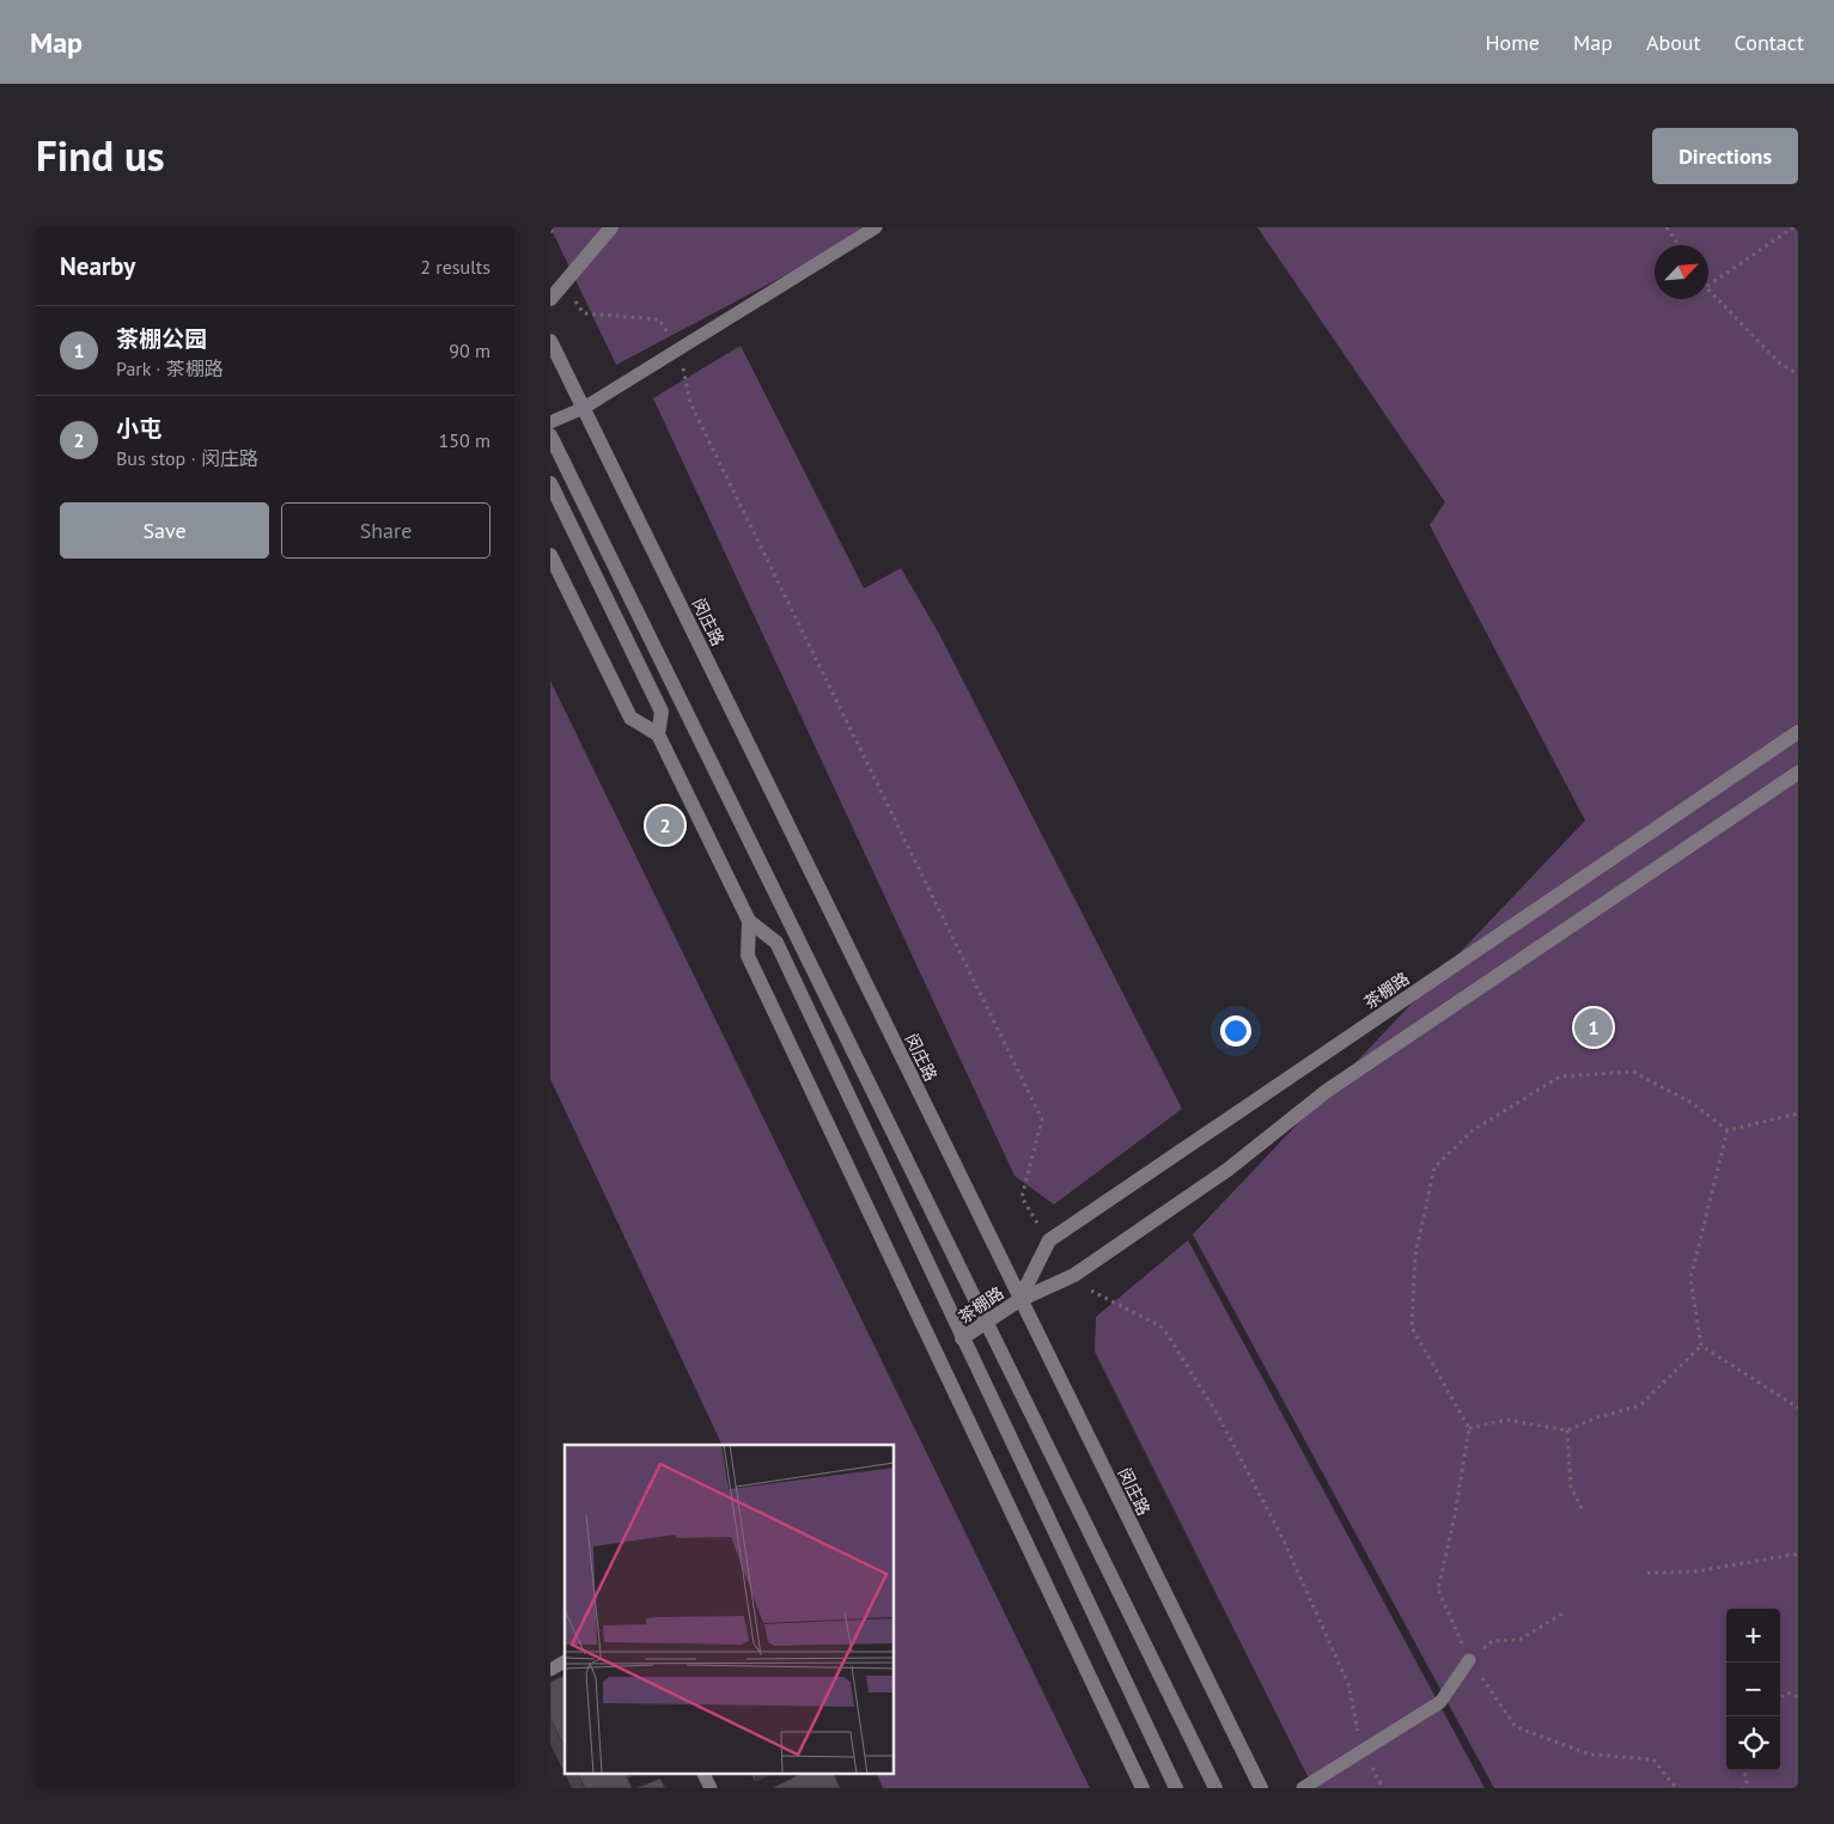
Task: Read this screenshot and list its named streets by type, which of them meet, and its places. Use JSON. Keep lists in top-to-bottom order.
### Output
{
  "streets": {
    "street": ["闵庄路", "茶棚路"]
  },
  "crossings": [
    ["闵庄路", "茶棚路"]
  ],
  "north": "top right",
  "page": {
    "header": "Map",
    "nav": [
      "Home",
      "Map",
      "About",
      "Contact"
    ],
    "title": "Find us",
    "buttons": [
      "Directions",
      ["Save", "Share"]
    ],
    "heading": ["Nearby", "2 results"],
    "list": [
      {
        "mark": "1",
        "name": "茶棚公园",
        "note": "Park · 茶棚路",
        "value": "90 m"
      },
      {
        "mark": "2",
        "name": "小屯",
        "note": "Bus stop · 闵庄路",
        "value": "150 m"
      }
    ],
    "pins": ["2", "1"],
    "map_buttons": ["+", "−"]
  }
}
